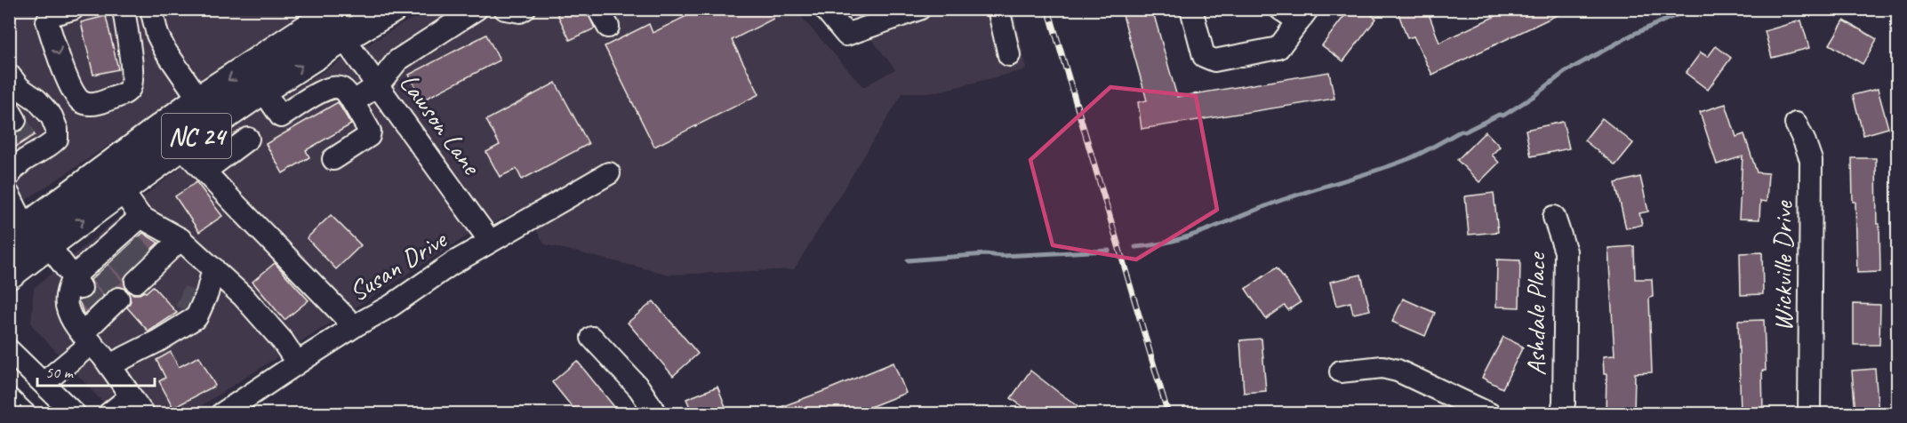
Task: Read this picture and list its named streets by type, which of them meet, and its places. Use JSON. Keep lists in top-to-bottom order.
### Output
{
  "streets": {
    "main road": ["NC 24"],
    "street": [
      "Lawson Lane",
      "Susan Drive",
      "Wickville Drive",
      "Ashdale Place"
    ]
  },
  "crossings": [
    ["Lawson Lane", "NC 24"],
    ["Lawson Lane", "Susan Drive"]
  ],
  "scale_bar": "50 m"
}
